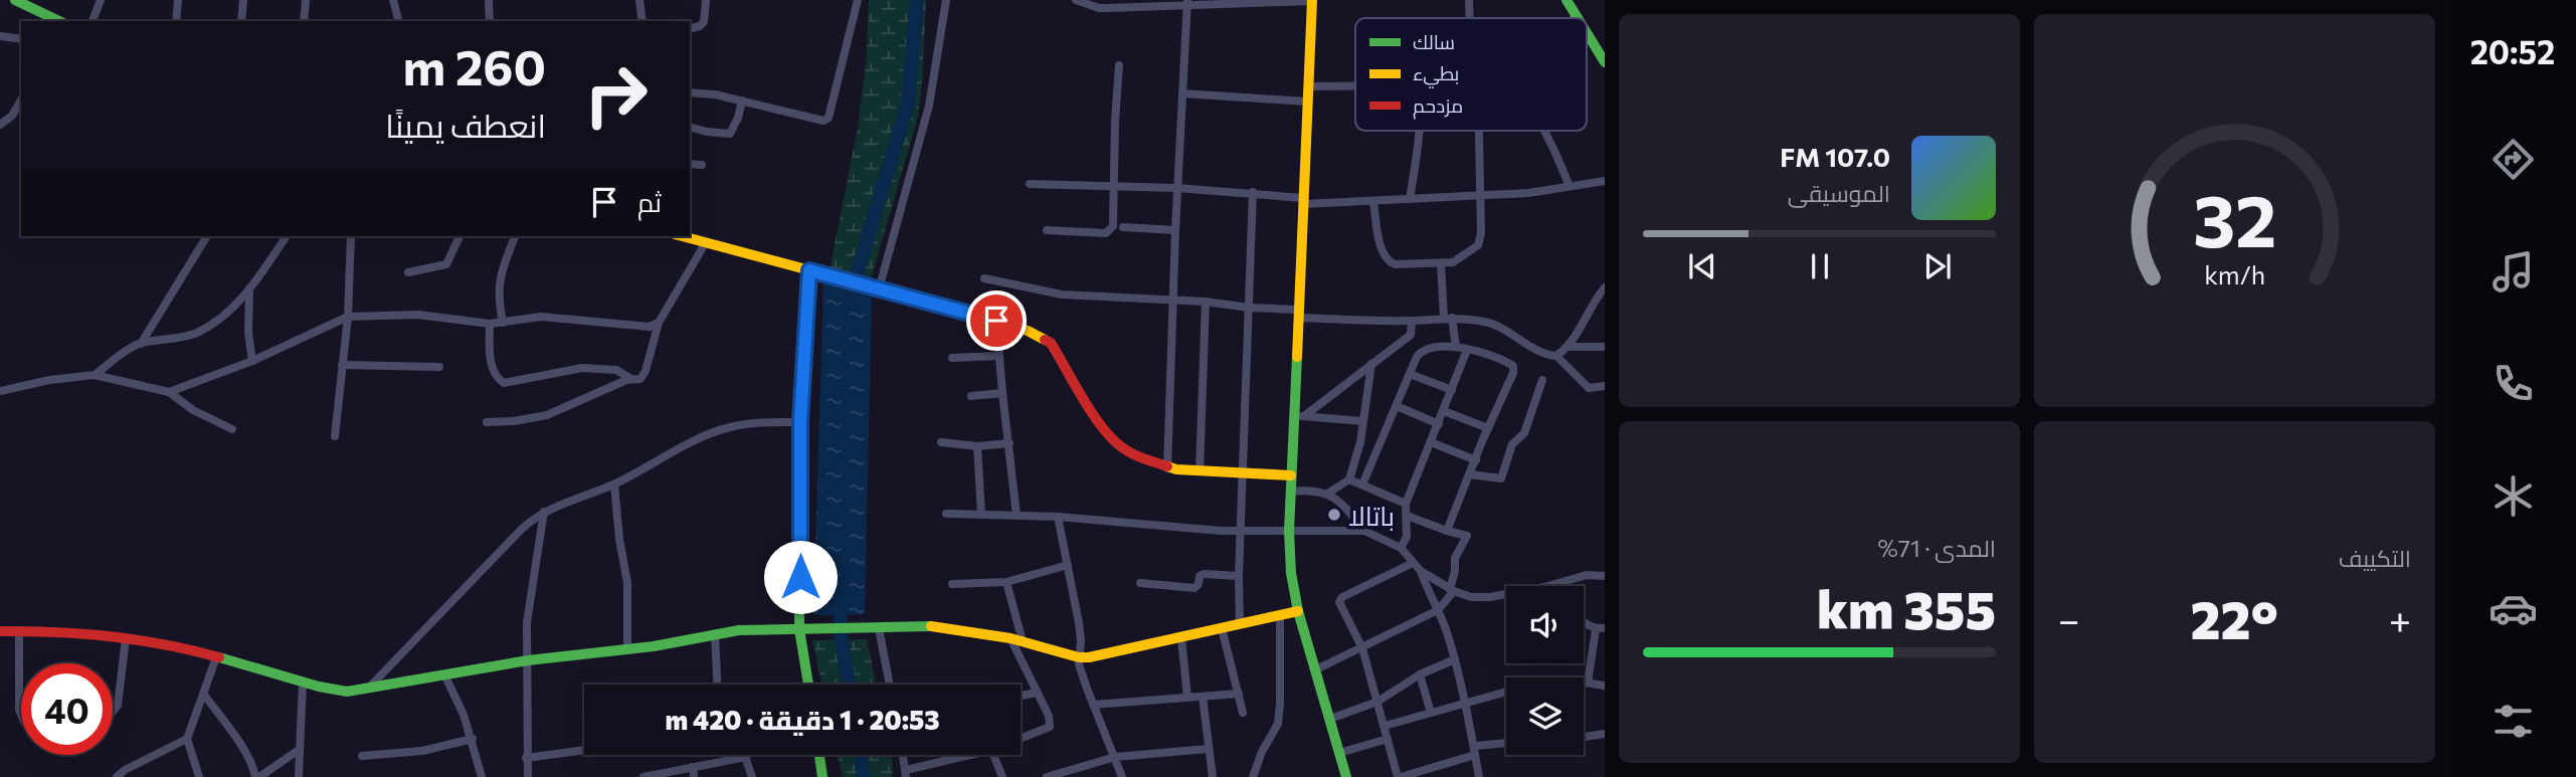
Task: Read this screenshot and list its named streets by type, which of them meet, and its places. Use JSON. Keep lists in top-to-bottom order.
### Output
{
  "places": ["باتالا"],
  "legend": ["سالك", "بطيء", "مزدحم"],
  "page": {
    "tabs": "20:52",
    "turn": ["260 m", "انعطف يمينًا"],
    "song": ["107.0 FM", "الموسيقى"],
    "then": "ثم",
    "tile": [
      "التكييف",
      ["المدى · 71%", "355 km"]
    ],
    "heat": ["−", "22°", "+"],
    "limit": "40",
    "trip": "20:53 · 1 دقيقة · 420 m",
    "gauge": ["32", "km/h"]
  }
}
